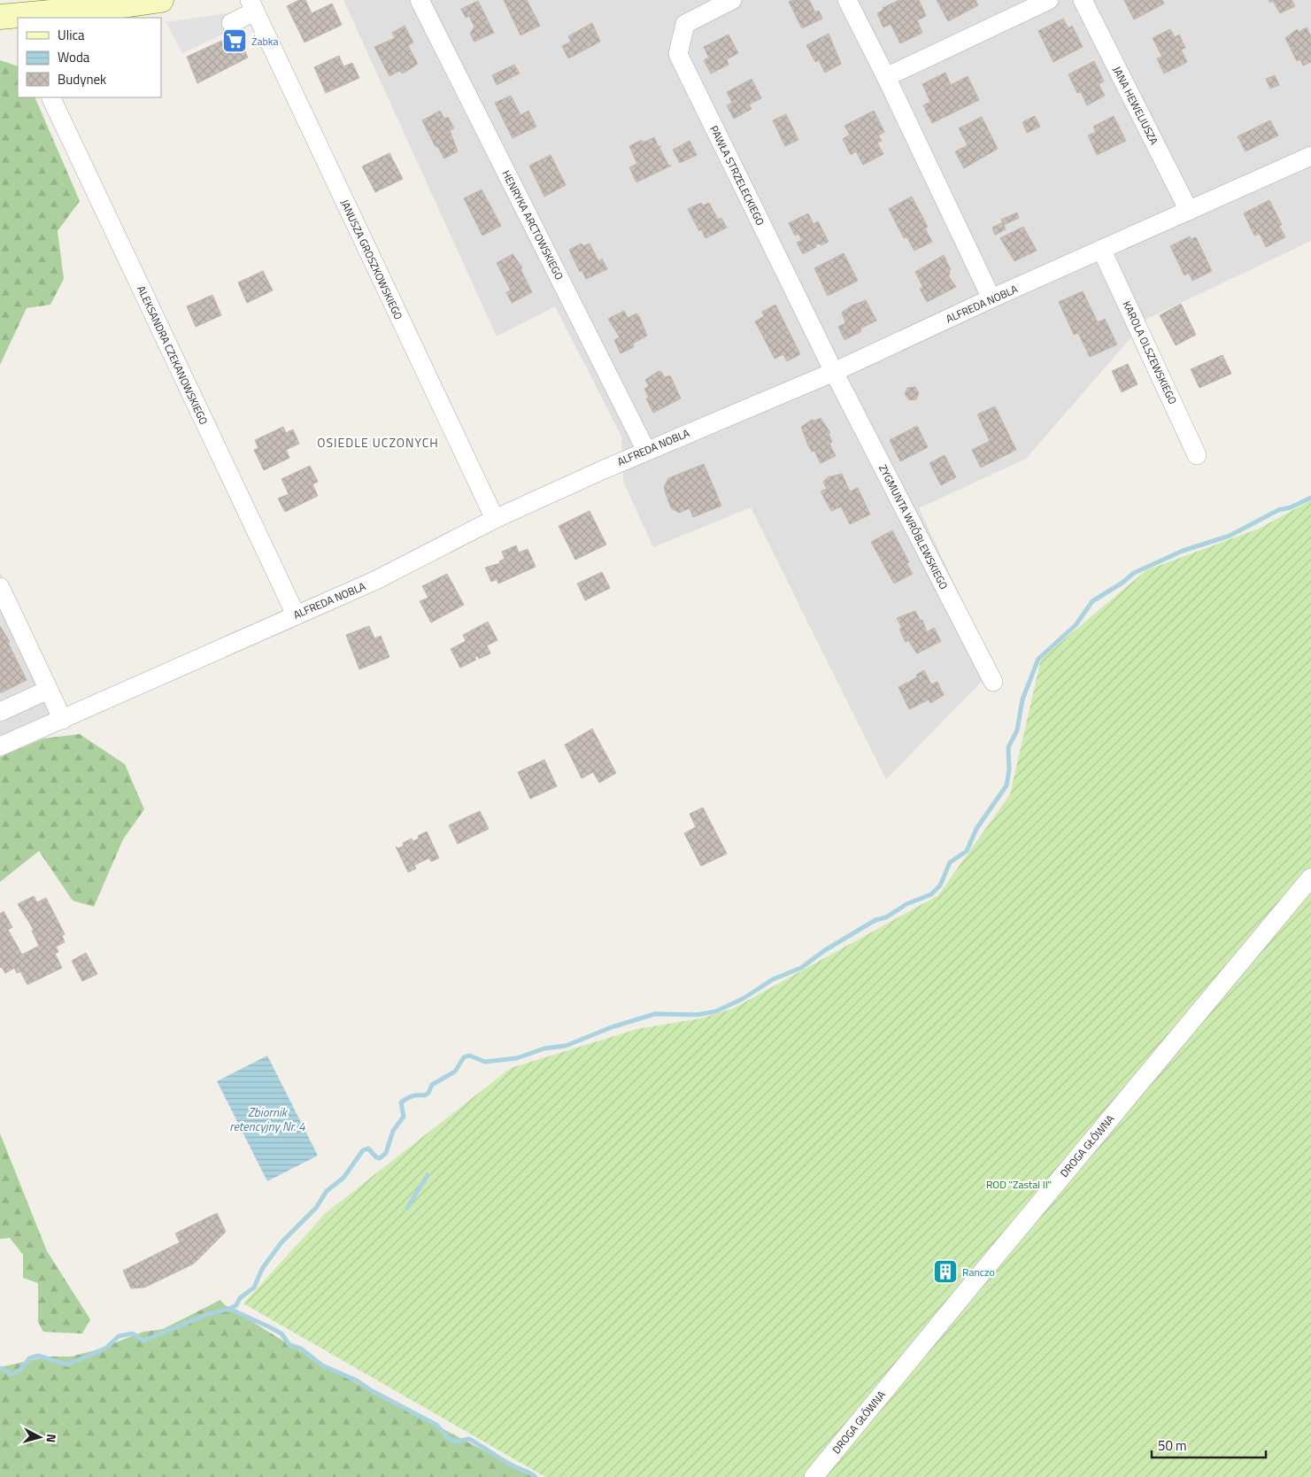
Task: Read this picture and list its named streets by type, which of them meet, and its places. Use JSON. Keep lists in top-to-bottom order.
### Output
{
  "streets": {
    "street": [
      "JANA HEWELIUSZA",
      "PAWŁA STRZELECKIEGO",
      "HENRYKA ARCTOWSKIEGO",
      "JANUSZA GROSZKOWSKIEGO",
      "ALFREDA NOBLA",
      "KAROLA OLSZEWSKIEGO",
      "ALEKSANDRA CZEKANOWSKIEGO",
      "ZYGMUNTA WRÓBLEWSKIEGO",
      "DROGA GŁÓWNA"
    ]
  },
  "crossings": [
    ["JANA HEWELIUSZA", "ALFREDA NOBLA"],
    ["PAWŁA STRZELECKIEGO", "ALFREDA NOBLA"],
    ["PAWŁA STRZELECKIEGO", "ZYGMUNTA WRÓBLEWSKIEGO"],
    ["HENRYKA ARCTOWSKIEGO", "ALFREDA NOBLA"],
    ["JANUSZA GROSZKOWSKIEGO", "ALFREDA NOBLA"],
    ["ALFREDA NOBLA", "KAROLA OLSZEWSKIEGO"],
    ["ALFREDA NOBLA", "ALEKSANDRA CZEKANOWSKIEGO"],
    ["ALFREDA NOBLA", "ZYGMUNTA WRÓBLEWSKIEGO"]
  ],
  "districts": ["OSIEDLE UCZONYCH"],
  "water": ["Zbiornik retencyjny Nr. 4"],
  "parks": ["ROD \"Zastal II\""],
  "places": {
    "supermarket": ["Żabka"],
    "building": ["Ranczo"]
  },
  "legend": ["Ulica", "Woda", "Budynek"],
  "scale_bar": "50 m",
  "north": "right"
}
